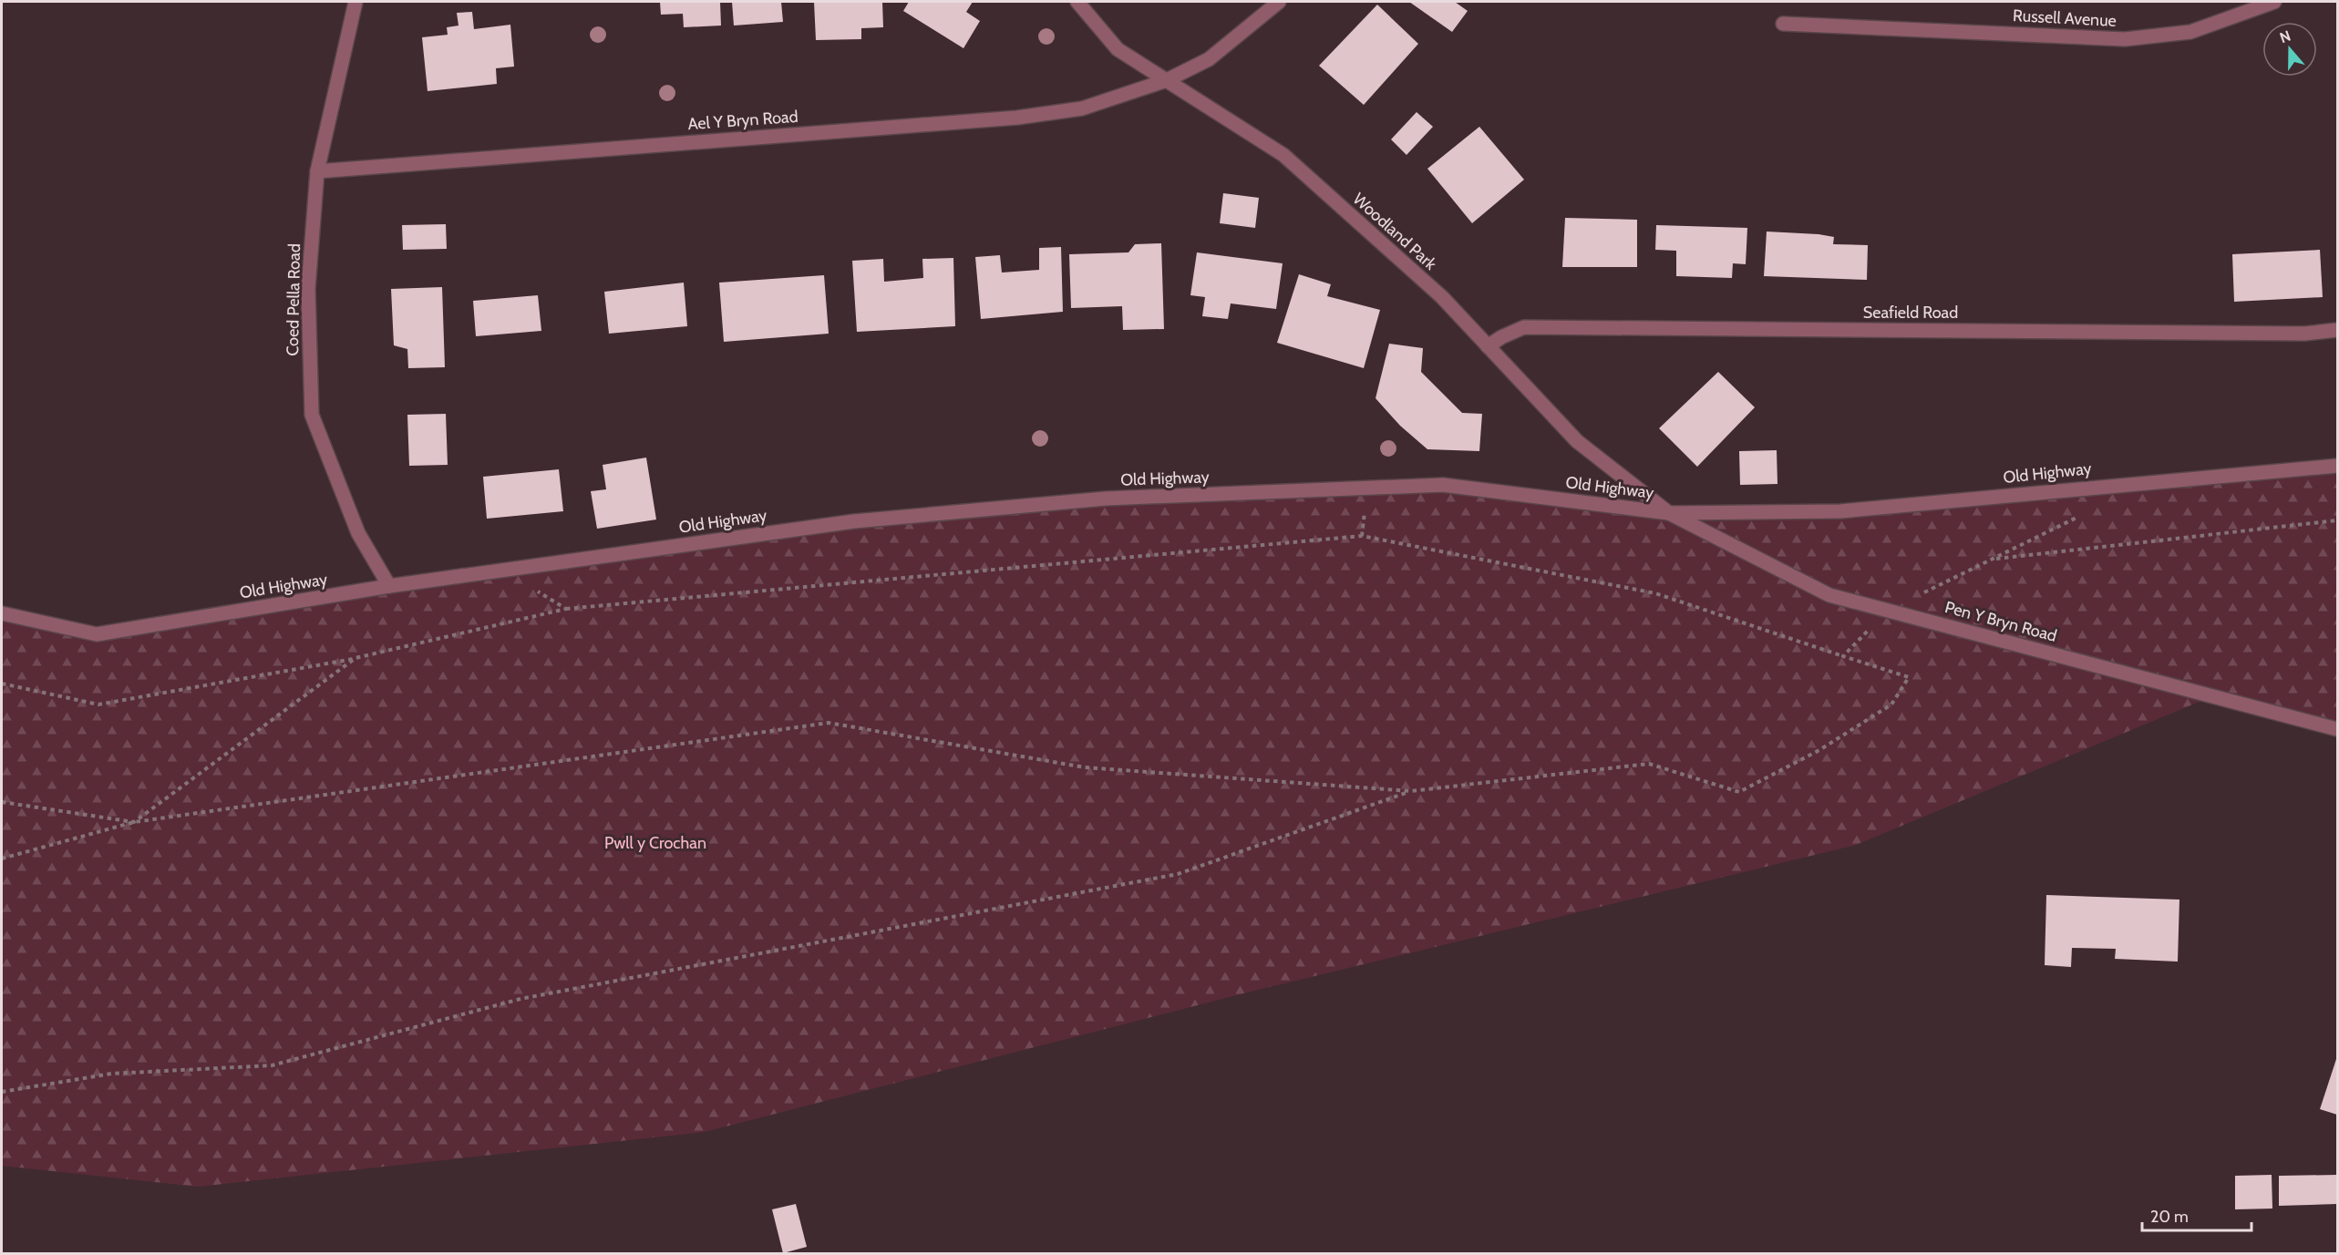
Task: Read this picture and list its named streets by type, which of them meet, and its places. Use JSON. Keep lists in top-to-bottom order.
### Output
{
  "streets": {
    "street": [
      "Russell Avenue",
      "Ael Y Bryn Road",
      "Woodland Park",
      "Coed Pella Road",
      "Seafield Road",
      "Old Highway",
      "Pen Y Bryn Road"
    ]
  },
  "crossings": [
    ["Ael Y Bryn Road", "Woodland Park"],
    ["Ael Y Bryn Road", "Coed Pella Road"],
    ["Woodland Park", "Seafield Road"],
    ["Woodland Park", "Old Highway"],
    ["Woodland Park", "Pen Y Bryn Road"],
    ["Coed Pella Road", "Old Highway"],
    ["Old Highway", "Pen Y Bryn Road"]
  ],
  "parks": ["Pwll y Crochan"],
  "scale_bar": "20 m",
  "north": "top"
}
